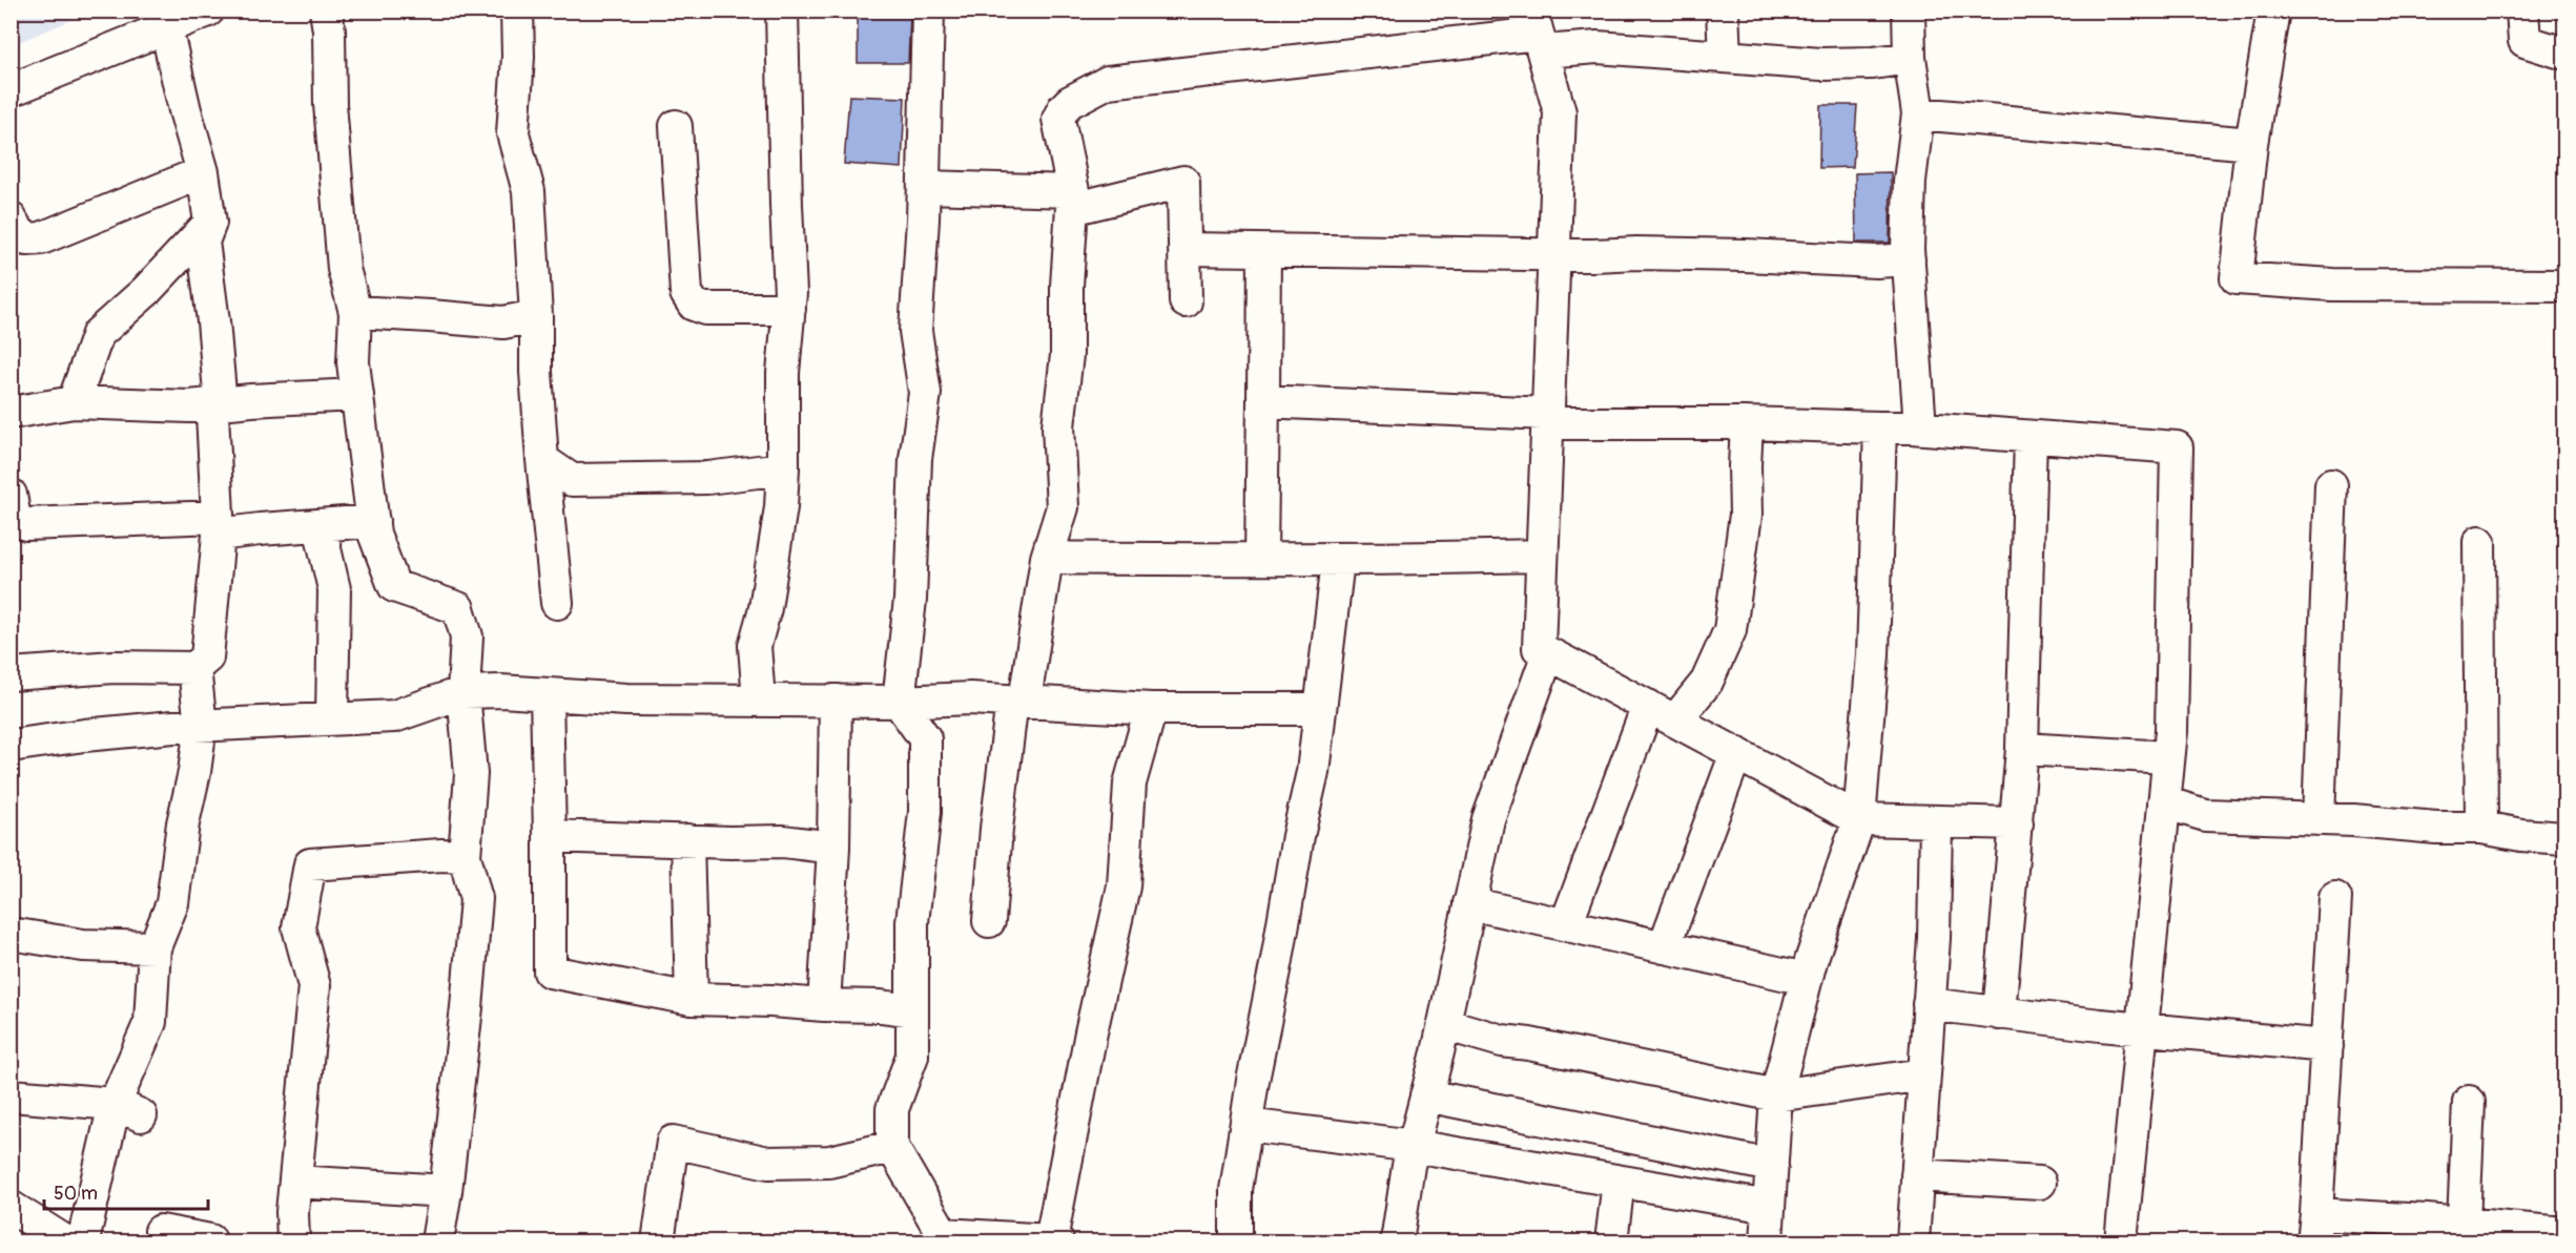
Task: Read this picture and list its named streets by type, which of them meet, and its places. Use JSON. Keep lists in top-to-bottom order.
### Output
{
  "scale_bar": "50 m"
}
